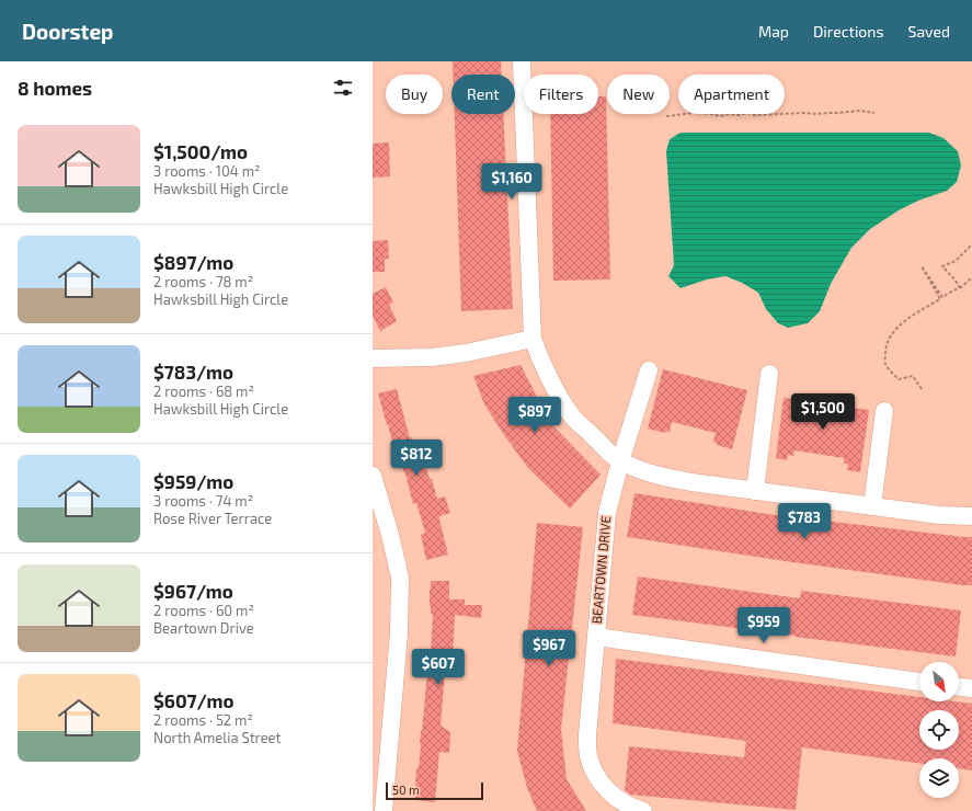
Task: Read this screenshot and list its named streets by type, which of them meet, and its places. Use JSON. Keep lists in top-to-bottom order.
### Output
{
  "streets": {
    "street": ["BEARTOWN DRIVE"]
  },
  "scale_bar": "50 m",
  "north": "bottom right",
  "page": {
    "header": "Doorstep",
    "nav": ["Map", "Directions", "Saved"],
    "heading": "8 homes",
    "chip": [
      "Buy",
      "Rent",
      "Filters",
      "New",
      "Apartment"
    ],
    "list": [
      {
        "name": "$1,500/mo",
        "note": "3 rooms · 104 m² · Hawksbill High Circle"
      },
      {
        "name": "$897/mo",
        "note": "2 rooms · 78 m² · Hawksbill High Circle"
      },
      {
        "name": "$783/mo",
        "note": "2 rooms · 68 m² · Hawksbill High Circle"
      },
      {
        "name": "$959/mo",
        "note": "3 rooms · 74 m² · Rose River Terrace"
      },
      {
        "name": "$967/mo",
        "note": "2 rooms · 60 m² · Beartown Drive"
      },
      {
        "name": "$607/mo",
        "note": "2 rooms · 52 m² · North Amelia Street"
      }
    ],
    "price": [
      "$1,160",
      "$1,500",
      "$897",
      "$812",
      "$783",
      "$959",
      "$967",
      "$607"
    ],
    "scale": "50 m"
  }
}
